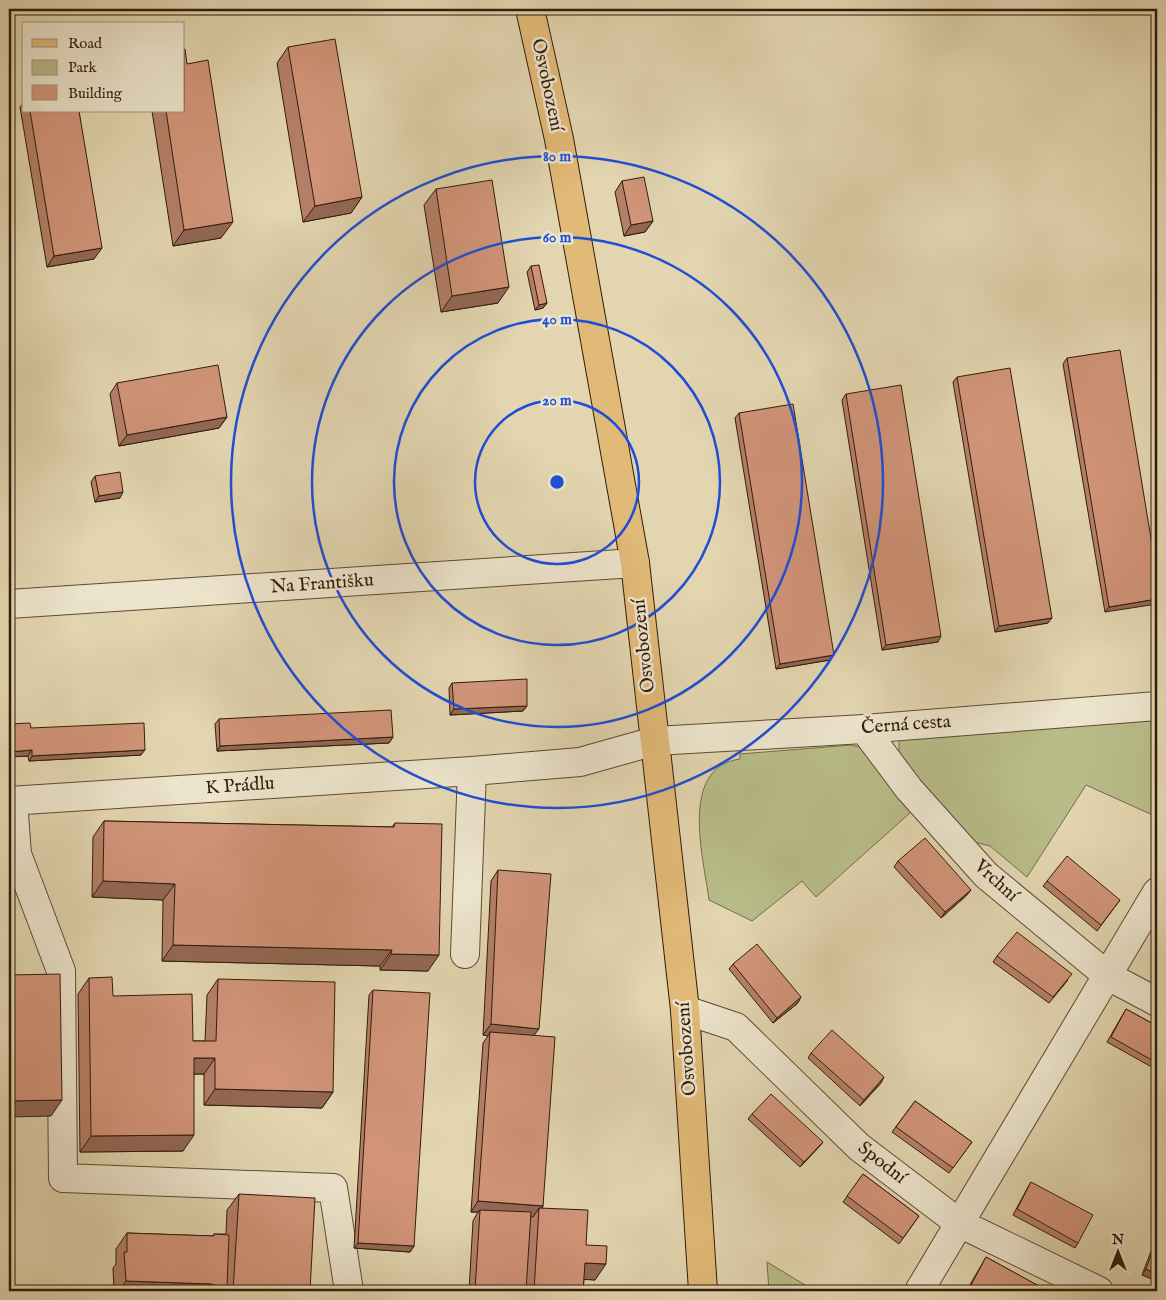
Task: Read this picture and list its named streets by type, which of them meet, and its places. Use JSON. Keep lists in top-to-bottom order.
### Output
{
  "streets": {
    "main road": ["Osvobození"],
    "street": [
      "Na Františku",
      "Černá cesta",
      "K Prádlu",
      "Vrchní",
      "Spodní"
    ]
  },
  "crossings": [
    ["Osvobození", "Na Františku"],
    ["Osvobození", "Černá cesta"],
    ["Osvobození", "K Prádlu"],
    ["Osvobození", "Spodní"],
    ["Černá cesta", "K Prádlu"],
    ["Černá cesta", "Vrchní"]
  ],
  "legend": ["Road", "Park", "Building"],
  "north": "top",
  "rings": [
    "80 m",
    "60 m",
    "40 m",
    "20 m"
  ]
}
